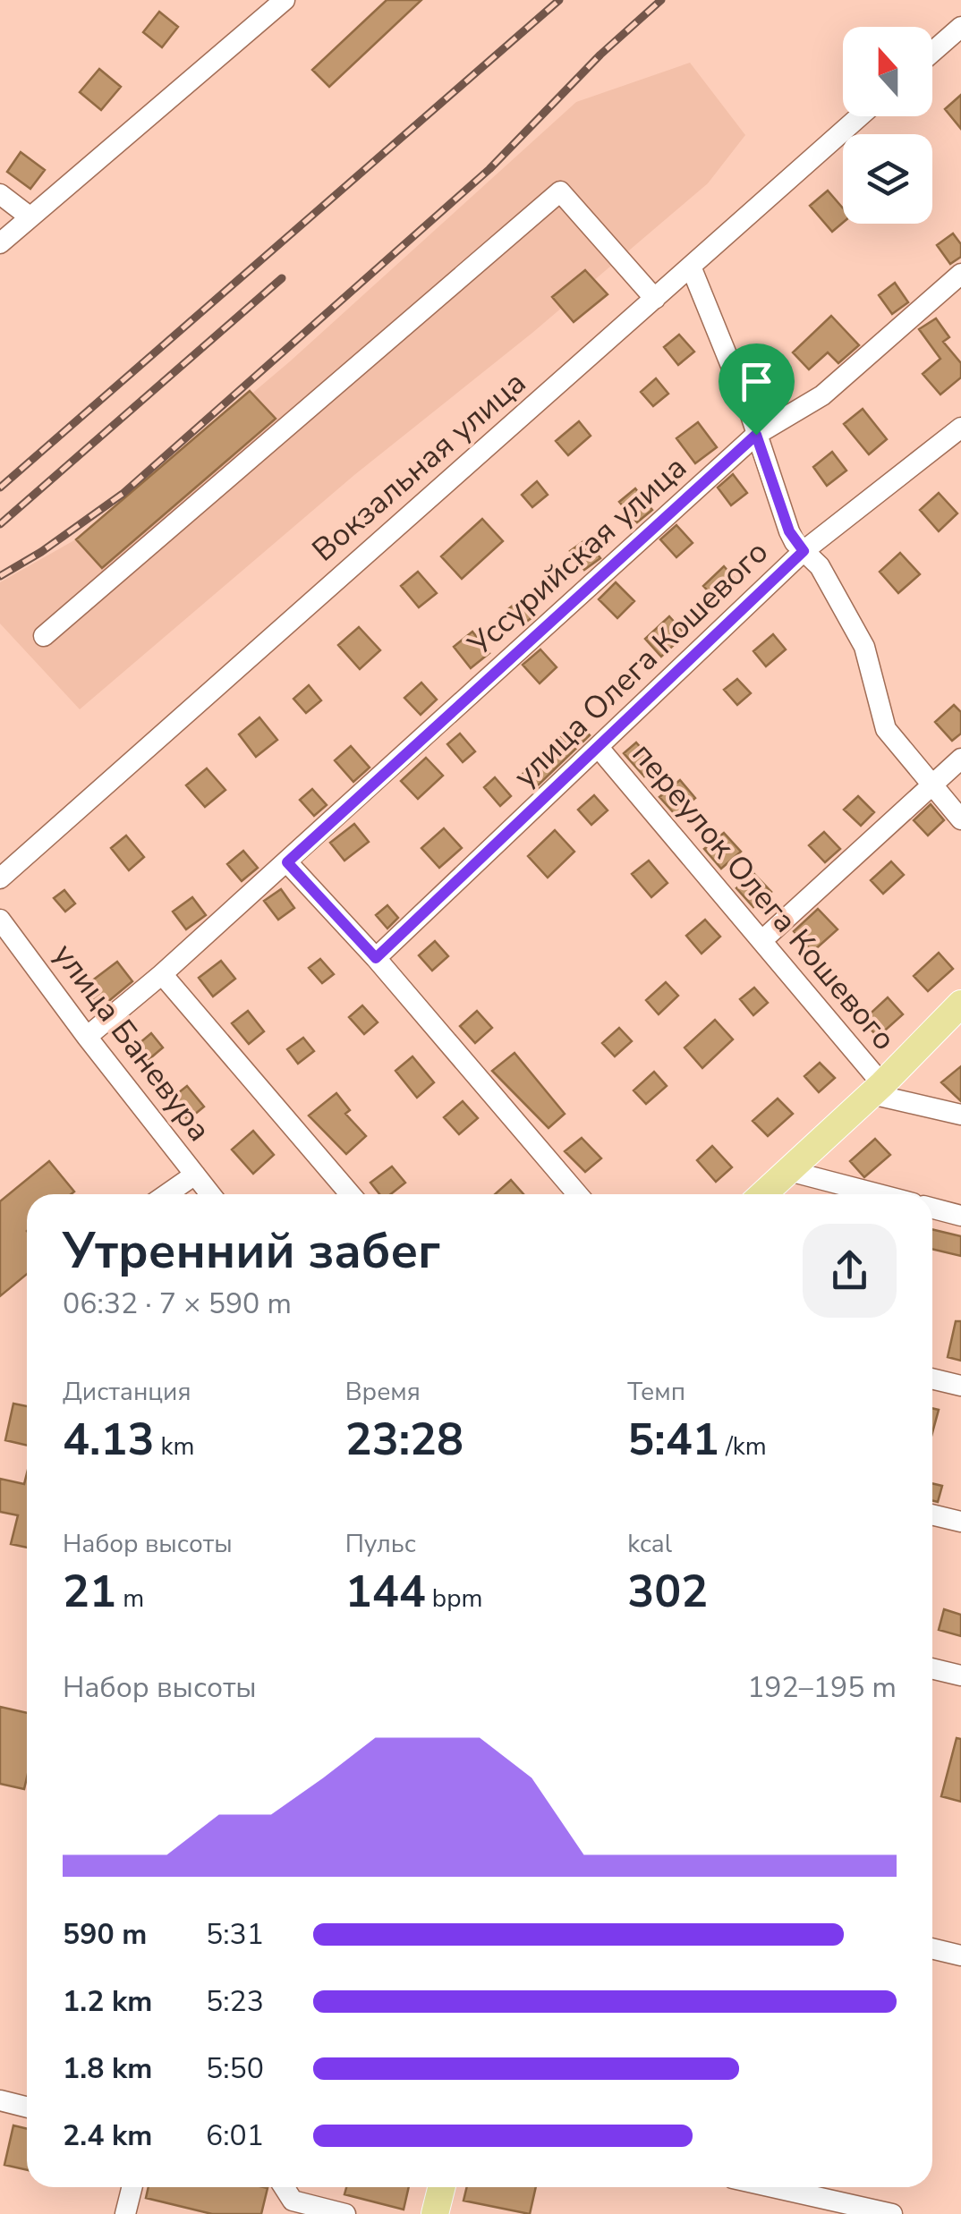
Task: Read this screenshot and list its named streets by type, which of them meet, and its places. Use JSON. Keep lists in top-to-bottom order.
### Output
{
  "streets": {
    "street": [
      "Вокзальная улица",
      "Уссурийская улица",
      "улица Олега Кошевого",
      "переулок Олега Кошевого",
      "улица Баневура"
    ]
  },
  "crossings": [
    ["Уссурийская улица", "улица Баневура"],
    ["улица Олега Кошевого", "переулок Олега Кошевого"]
  ],
  "north": "top",
  "page": {
    "heading": ["Утренний забег", "06:32 · 7 × 590 m"],
    "stats": [
      ["Дистанция", "4.13 km"],
      ["Время", "23:28"],
      ["Темп", "5:41 /km"],
      ["Набор высоты", "21 m"],
      ["Пульс", "144 bpm"],
      ["kcal", "302"]
    ],
    "chart": ["Набор высоты", "192–195 m"],
    "list": [
      {
        "name": "590 m",
        "note": "5:31"
      },
      {
        "name": "1.2 km",
        "note": "5:23"
      },
      {
        "name": "1.8 km",
        "note": "5:50"
      },
      {
        "name": "2.4 km",
        "note": "6:01"
      }
    ]
  }
}
